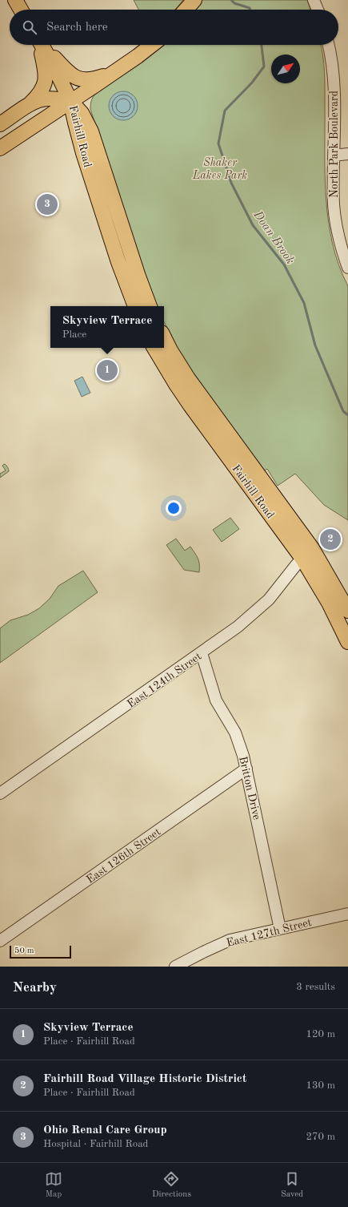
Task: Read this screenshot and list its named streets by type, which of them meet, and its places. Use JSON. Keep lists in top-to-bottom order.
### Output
{
  "streets": {
    "main road": ["Fairhill Road"],
    "street": [
      "North Park Boulevard",
      "East 124th Street",
      "Britton Drive",
      "East 126th Street",
      "East 127th Street"
    ]
  },
  "crossings": [
    ["Fairhill Road", "East 124th Street"],
    ["East 124th Street", "Britton Drive"],
    ["Britton Drive", "East 126th Street"],
    ["Britton Drive", "East 127th Street"]
  ],
  "water": ["Doan Brook"],
  "parks": ["Shaker Lakes Park"],
  "scale_bar": "50 m",
  "north": "top right",
  "page": {
    "search": "Search here",
    "pins": ["3", "1", "2"],
    "popup": ["Skyview Terrace", "Place"],
    "scale": "50 m",
    "heading": ["Nearby", "3 results"],
    "list": [
      {
        "mark": "1",
        "name": "Skyview Terrace",
        "note": "Place · Fairhill Road",
        "value": "120 m"
      },
      {
        "mark": "2",
        "name": "Fairhill Road Village Historic District",
        "note": "Place · Fairhill Road",
        "value": "130 m"
      },
      {
        "mark": "3",
        "name": "Ohio Renal Care Group",
        "note": "Hospital · Fairhill Road",
        "value": "270 m"
      }
    ],
    "nav": ["Map", "Directions", "Saved"]
  }
}
